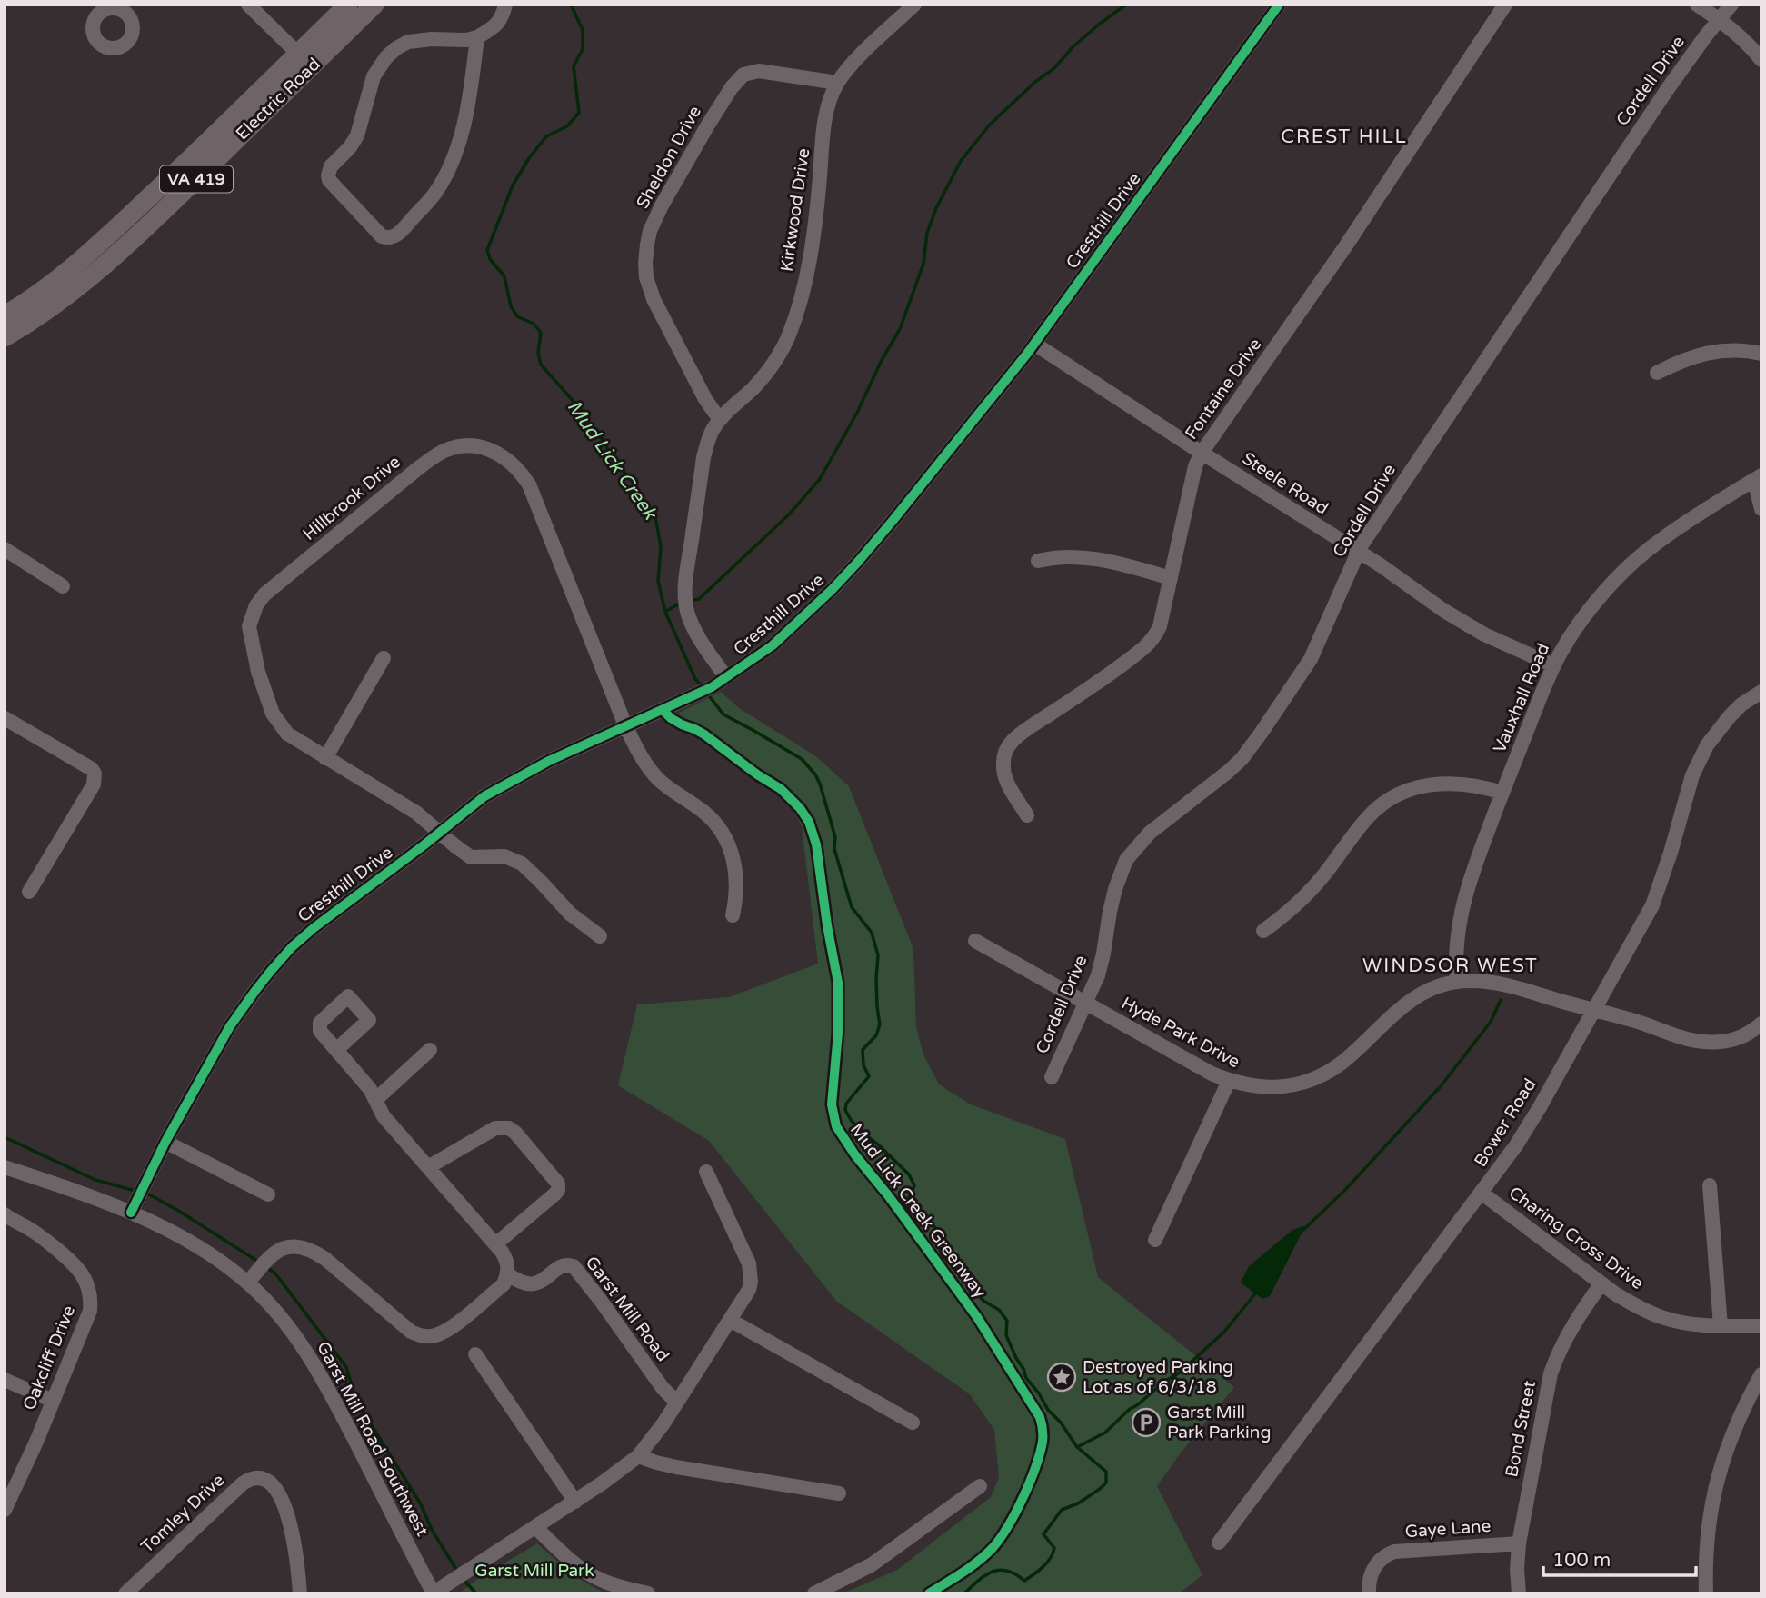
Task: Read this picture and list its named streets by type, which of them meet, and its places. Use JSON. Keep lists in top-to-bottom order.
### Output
{
  "streets": {
    "main road": ["Electric Road", "VA 419"],
    "street": [
      "Cordell Drive",
      "Sheldon Drive",
      "Kirkwood Drive",
      "Cresthill Drive",
      "Fontaine Drive",
      "Steele Road",
      "Hillbrook Drive",
      "Vauxhall Road",
      "Hyde Park Drive",
      "Bower Road",
      "Charing Cross Drive",
      "Garst Mill Road",
      "Oakcliff Drive",
      "Bond Street",
      "Garst Mill Road Southwest",
      "Tomley Drive",
      "Gaye Lane"
    ],
    "cycle path": ["Mud Lick Creek Greenway"]
  },
  "crossings": [
    ["Cordell Drive", "Steele Road"],
    ["Cordell Drive", "Hyde Park Drive"],
    ["Sheldon Drive", "Kirkwood Drive"],
    ["Kirkwood Drive", "Cresthill Drive"],
    ["Cresthill Drive", "Steele Road"],
    ["Cresthill Drive", "Hillbrook Drive"],
    ["Cresthill Drive", "Garst Mill Road Southwest"],
    ["Fontaine Drive", "Steele Road"],
    ["Steele Road", "Vauxhall Road"],
    ["Vauxhall Road", "Hyde Park Drive"],
    ["Hyde Park Drive", "Bower Road"],
    ["Bower Road", "Charing Cross Drive"],
    ["Charing Cross Drive", "Bond Street"],
    ["Bond Street", "Gaye Lane"]
  ],
  "districts": ["CREST HILL", "WINDSOR WEST"],
  "water": ["Mud Lick Creek"],
  "parks": ["Garst Mill Park"],
  "places": {
    "place": ["Destroyed Parking Lot as of 6/3/18"],
    "parking": ["Garst Mill Park Parking"]
  },
  "scale_bar": "100 m"
}
